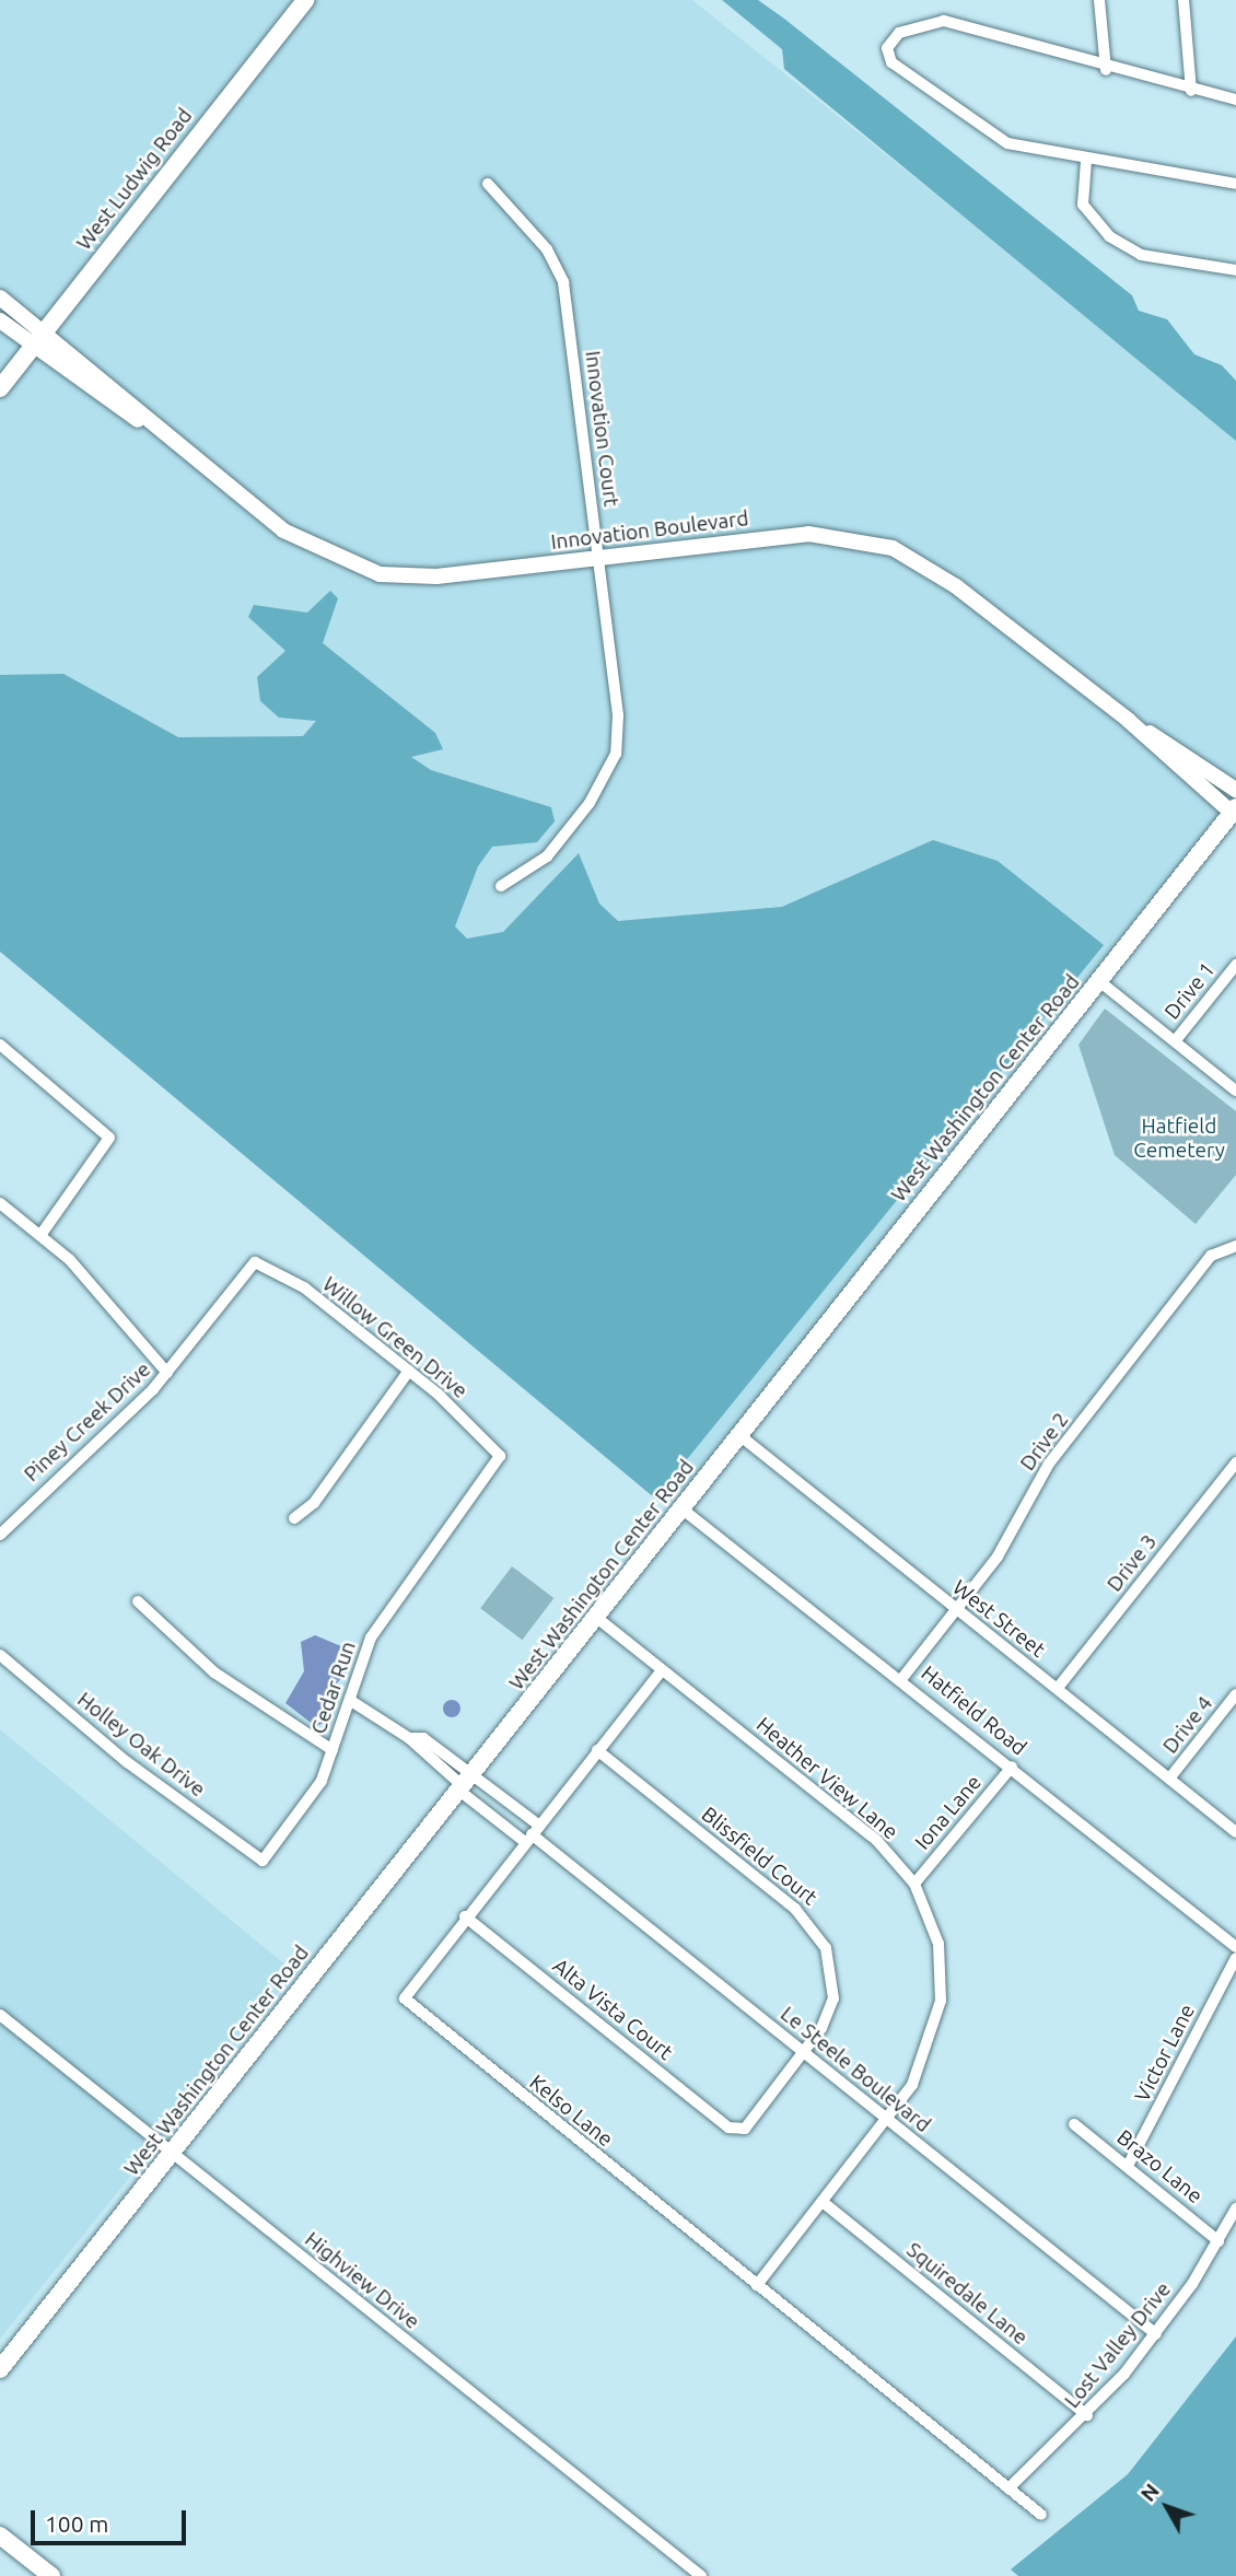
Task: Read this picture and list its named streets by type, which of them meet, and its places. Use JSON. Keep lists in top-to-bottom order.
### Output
{
  "streets": {
    "main road": ["West Ludwig Road", "West Washington Center Road"],
    "street": [
      "Innovation Court",
      "Innovation Boulevard",
      "Drive 1",
      "Willow Green Drive",
      "Piney Creek Drive",
      "Drive 2",
      "Drive 3",
      "West Street",
      "Cedar Run",
      "Hatfield Road",
      "Drive 4",
      "Holley Oak Drive",
      "Heather View Lane",
      "Iona Lane",
      "Blissfield Court",
      "Alta Vista Court",
      "Victor Lane",
      "Le Steele Boulevard",
      "Kelso Lane",
      "Brazo Lane",
      "Highview Drive",
      "Squiredale Lane",
      "Lost Valley Drive"
    ]
  },
  "crossings": [
    ["West Ludwig Road", "Innovation Boulevard"],
    ["Innovation Court", "Innovation Boulevard"],
    ["Innovation Boulevard", "West Washington Center Road"],
    ["West Washington Center Road", "West Street"],
    ["West Washington Center Road", "Hatfield Road"],
    ["West Washington Center Road", "Heather View Lane"],
    ["West Washington Center Road", "Le Steele Boulevard"],
    ["West Washington Center Road", "Highview Drive"],
    ["Willow Green Drive", "Piney Creek Drive"],
    ["Willow Green Drive", "Cedar Run"],
    ["Drive 2", "West Street"],
    ["Drive 2", "Hatfield Road"],
    ["Drive 3", "West Street"],
    ["West Street", "Drive 4"],
    ["Cedar Run", "Holley Oak Drive"],
    ["Hatfield Road", "Iona Lane"],
    ["Heather View Lane", "Iona Lane"],
    ["Heather View Lane", "Le Steele Boulevard"],
    ["Heather View Lane", "Kelso Lane"],
    ["Heather View Lane", "Squiredale Lane"],
    ["Blissfield Court", "Alta Vista Court"],
    ["Blissfield Court", "Le Steele Boulevard"],
    ["Blissfield Court", "Kelso Lane"],
    ["Alta Vista Court", "Kelso Lane"],
    ["Victor Lane", "Brazo Lane"],
    ["Le Steele Boulevard", "Kelso Lane"],
    ["Le Steele Boulevard", "Lost Valley Drive"],
    ["Kelso Lane", "Lost Valley Drive"],
    ["Brazo Lane", "Lost Valley Drive"],
    ["Squiredale Lane", "Lost Valley Drive"]
  ],
  "parks": ["Hatfield Cemetery"],
  "scale_bar": "100 m",
  "north": "top left"
}
